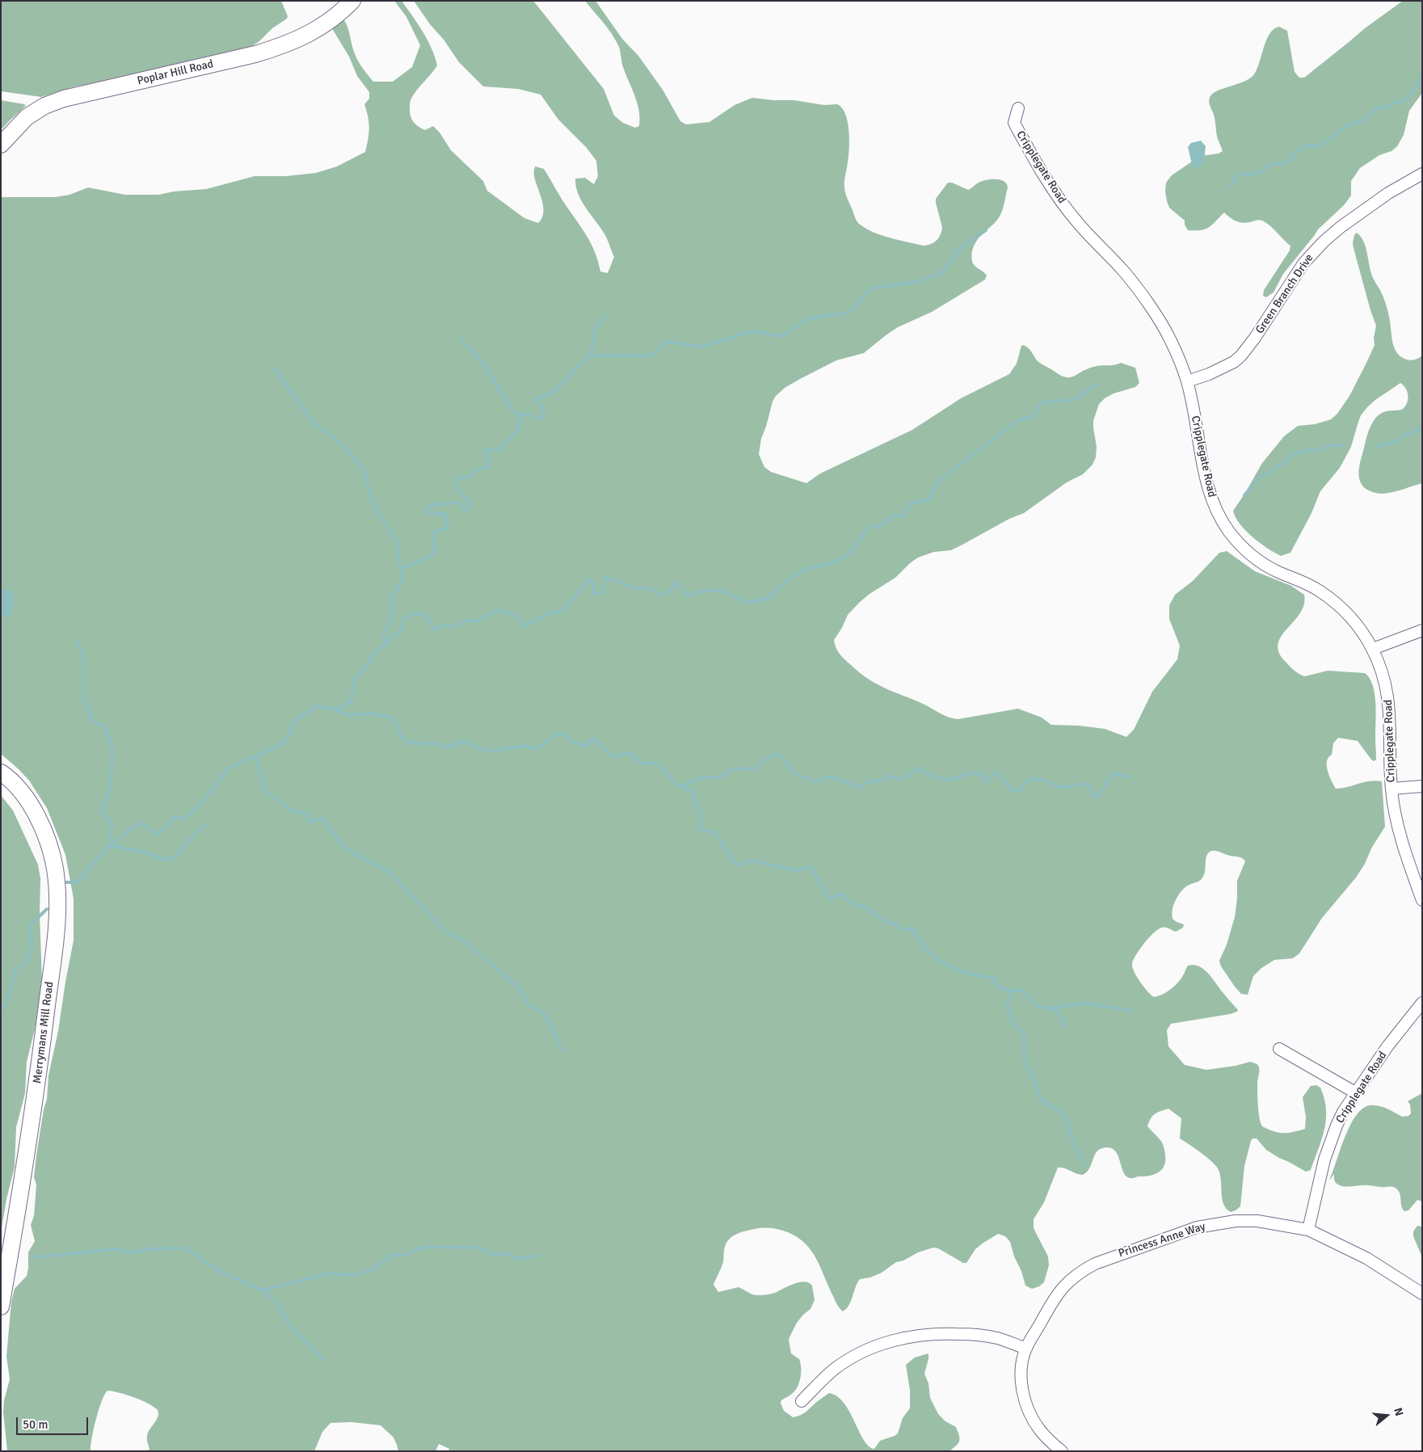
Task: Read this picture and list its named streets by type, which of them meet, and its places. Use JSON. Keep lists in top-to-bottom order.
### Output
{
  "streets": {
    "street": [
      "Poplar Hill Road",
      "Cripplegate Road",
      "Green Branch Drive",
      "Merrymans Mill Road",
      "Princess Anne Way"
    ]
  },
  "crossings": [
    ["Cripplegate Road", "Green Branch Drive"],
    ["Cripplegate Road", "Princess Anne Way"]
  ],
  "scale_bar": "50 m",
  "north": "right"
}
